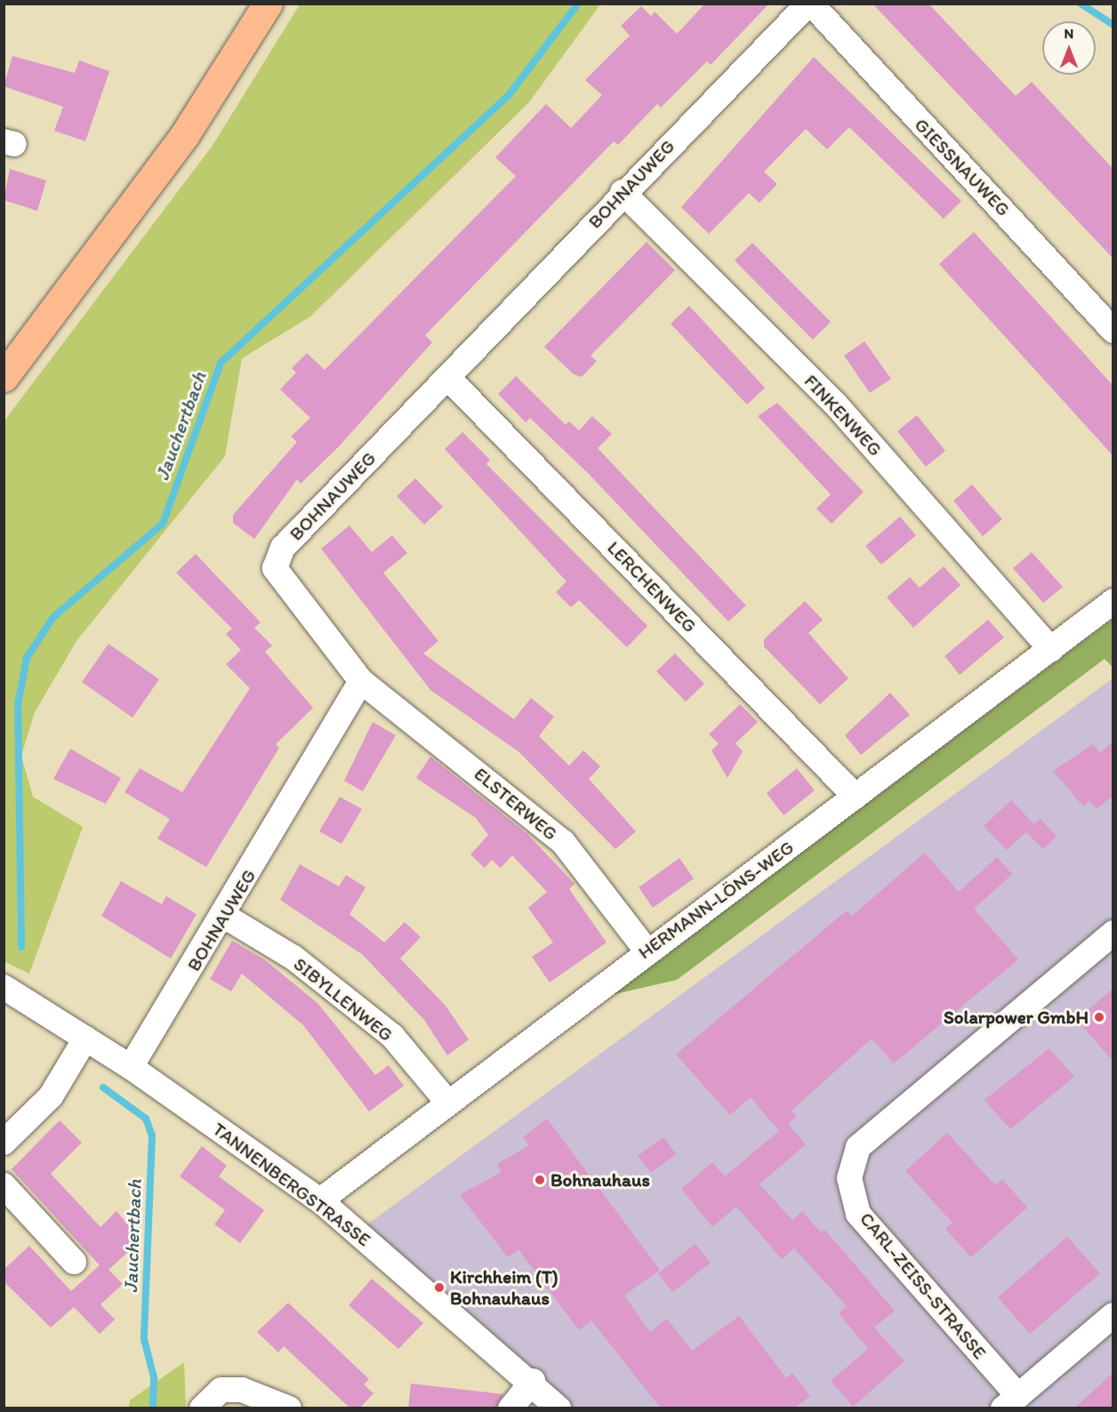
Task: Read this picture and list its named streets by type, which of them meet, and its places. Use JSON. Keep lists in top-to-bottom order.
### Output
{
  "streets": {
    "street": [
      "GIESSNAUWEG",
      "BOHNAUWEG",
      "FINKENWEG",
      "LERCHENWEG",
      "ELSTERWEG",
      "HERMANN-LÖNS-WEG",
      "SIBYLLENWEG",
      "TANNENBERGSTRASSE",
      "CARL-ZEISS-STRASSE"
    ]
  },
  "crossings": [
    ["GIESSNAUWEG", "BOHNAUWEG"],
    ["BOHNAUWEG", "FINKENWEG"],
    ["BOHNAUWEG", "LERCHENWEG"],
    ["BOHNAUWEG", "ELSTERWEG"],
    ["BOHNAUWEG", "SIBYLLENWEG"],
    ["BOHNAUWEG", "TANNENBERGSTRASSE"],
    ["FINKENWEG", "HERMANN-LÖNS-WEG"],
    ["LERCHENWEG", "HERMANN-LÖNS-WEG"],
    ["ELSTERWEG", "HERMANN-LÖNS-WEG"],
    ["HERMANN-LÖNS-WEG", "SIBYLLENWEG"],
    ["HERMANN-LÖNS-WEG", "TANNENBERGSTRASSE"]
  ],
  "water": ["Jauchertbach"],
  "places": ["Solarpower GmbH", "Bohnauhaus", "Kirchheim (T) Bohnauhaus"],
  "north": "top"
}
